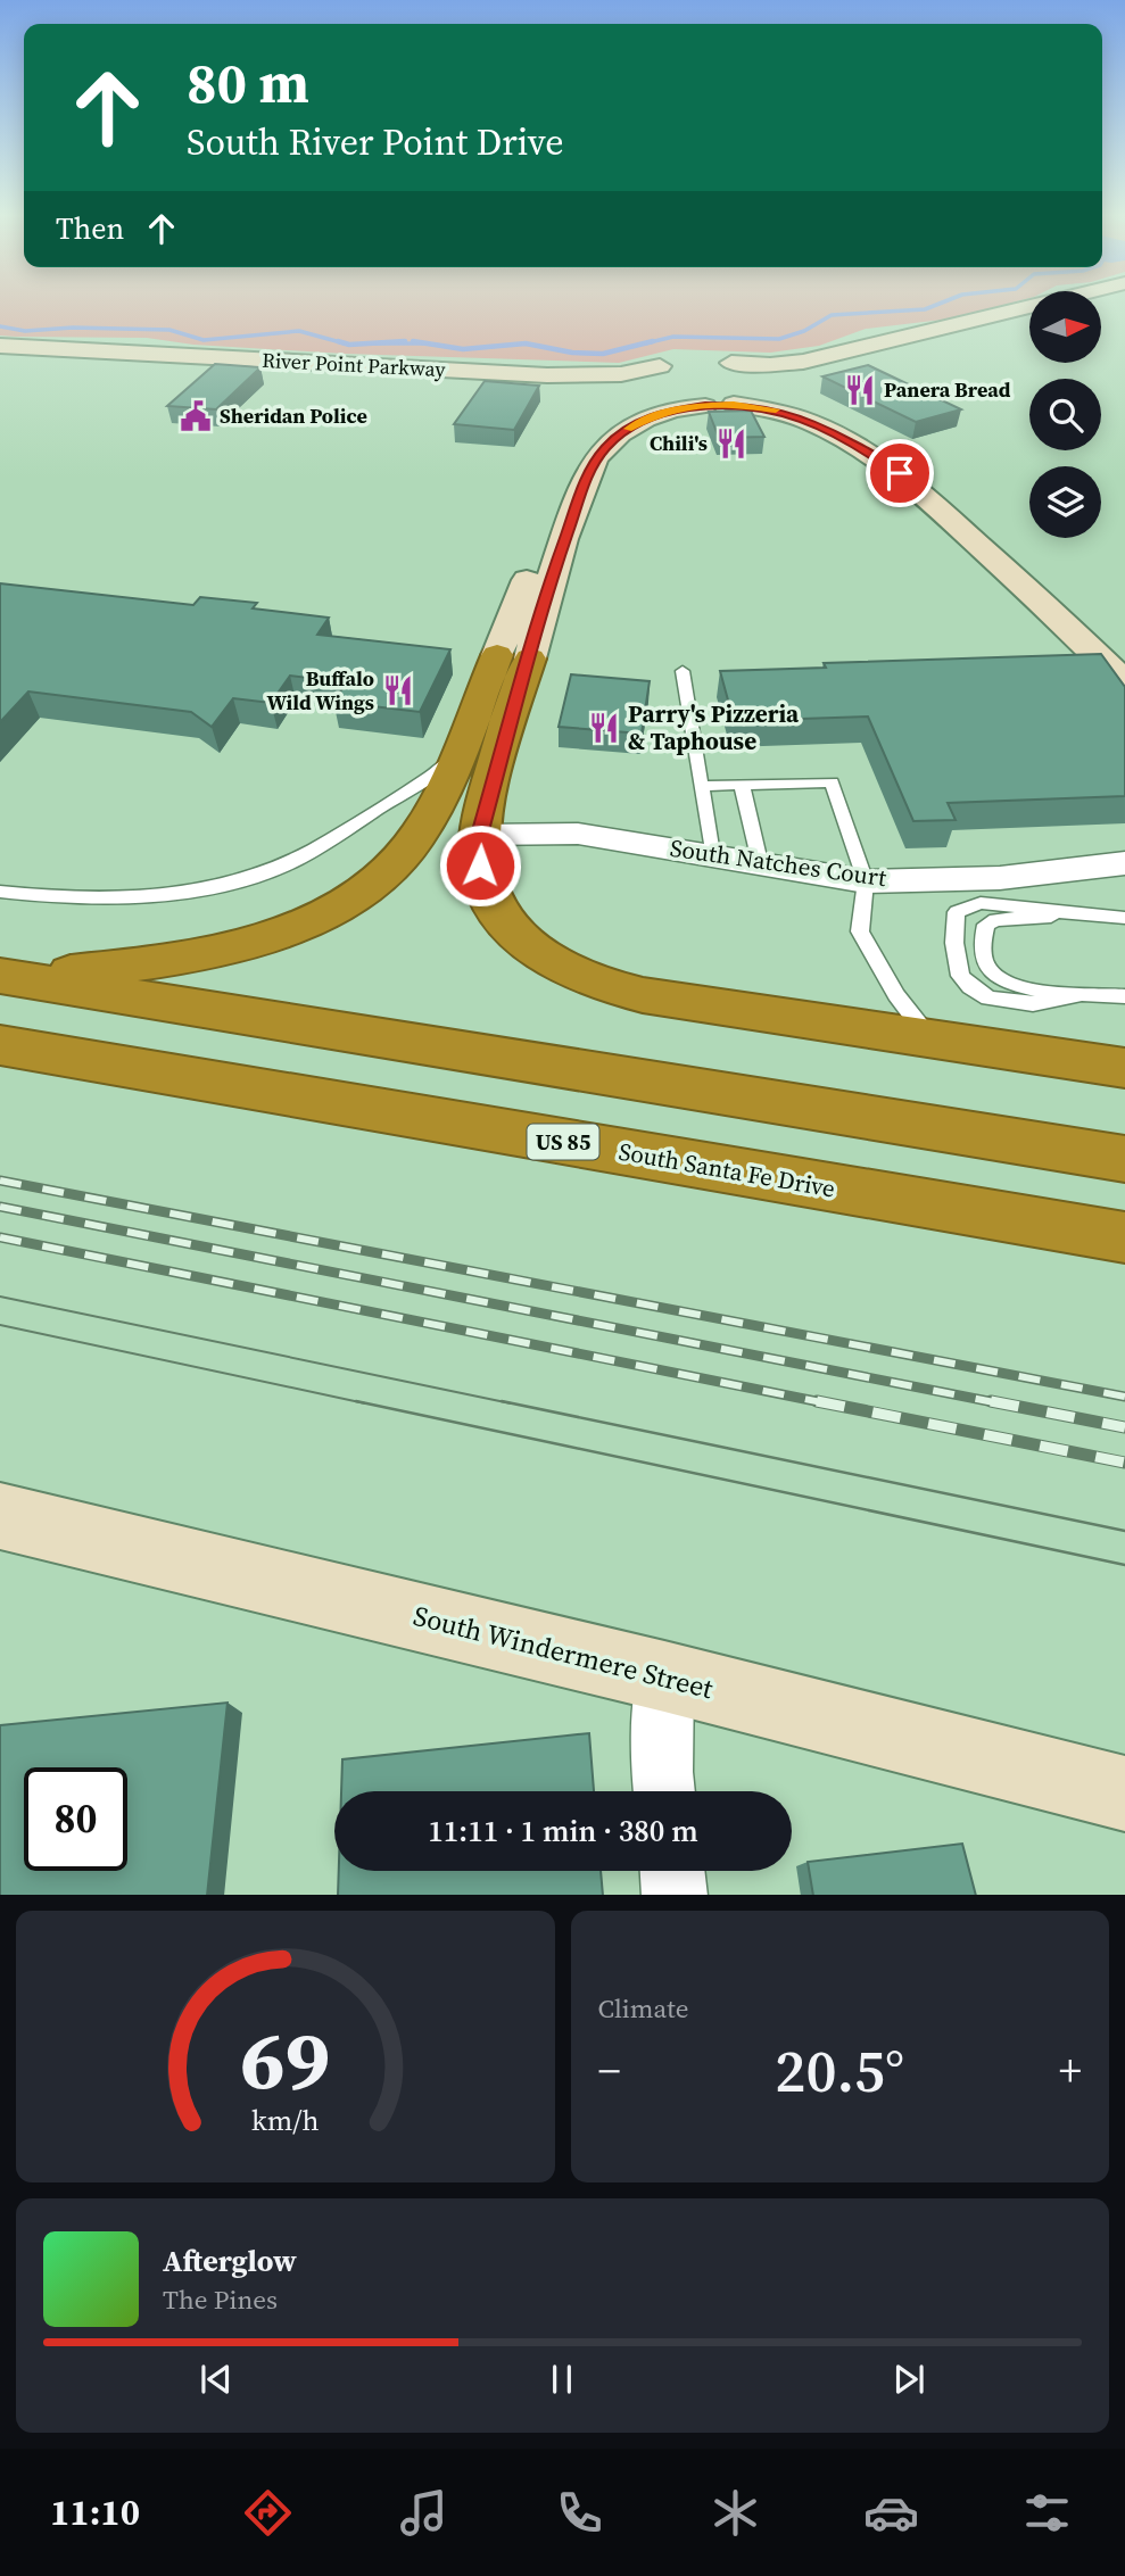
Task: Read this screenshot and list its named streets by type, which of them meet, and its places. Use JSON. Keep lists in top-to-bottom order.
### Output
{
  "streets": {
    "highway": ["US 85", "South Santa Fe Drive"],
    "street": ["River Point Parkway", "South Natches Court", "South Windermere Street"]
  },
  "places": {
    "restaurant": [
      "Panera Bread",
      "Chili's",
      "Buffalo Wild Wings",
      "Parry's Pizzeria & Taphouse"
    ],
    "public building": ["Sheridan Police"]
  },
  "north": "right",
  "page": {
    "turn": ["80 m", "South River Point Drive"],
    "then": "Then",
    "limit": "80",
    "trip": "11:11 · 1 min · 380 m",
    "tile": "Climate",
    "heat": ["−", "20.5°", "+"],
    "song": ["Afterglow", "The Pines"],
    "tabs": "11:10",
    "gauge": ["69", "km/h"]
  }
}
